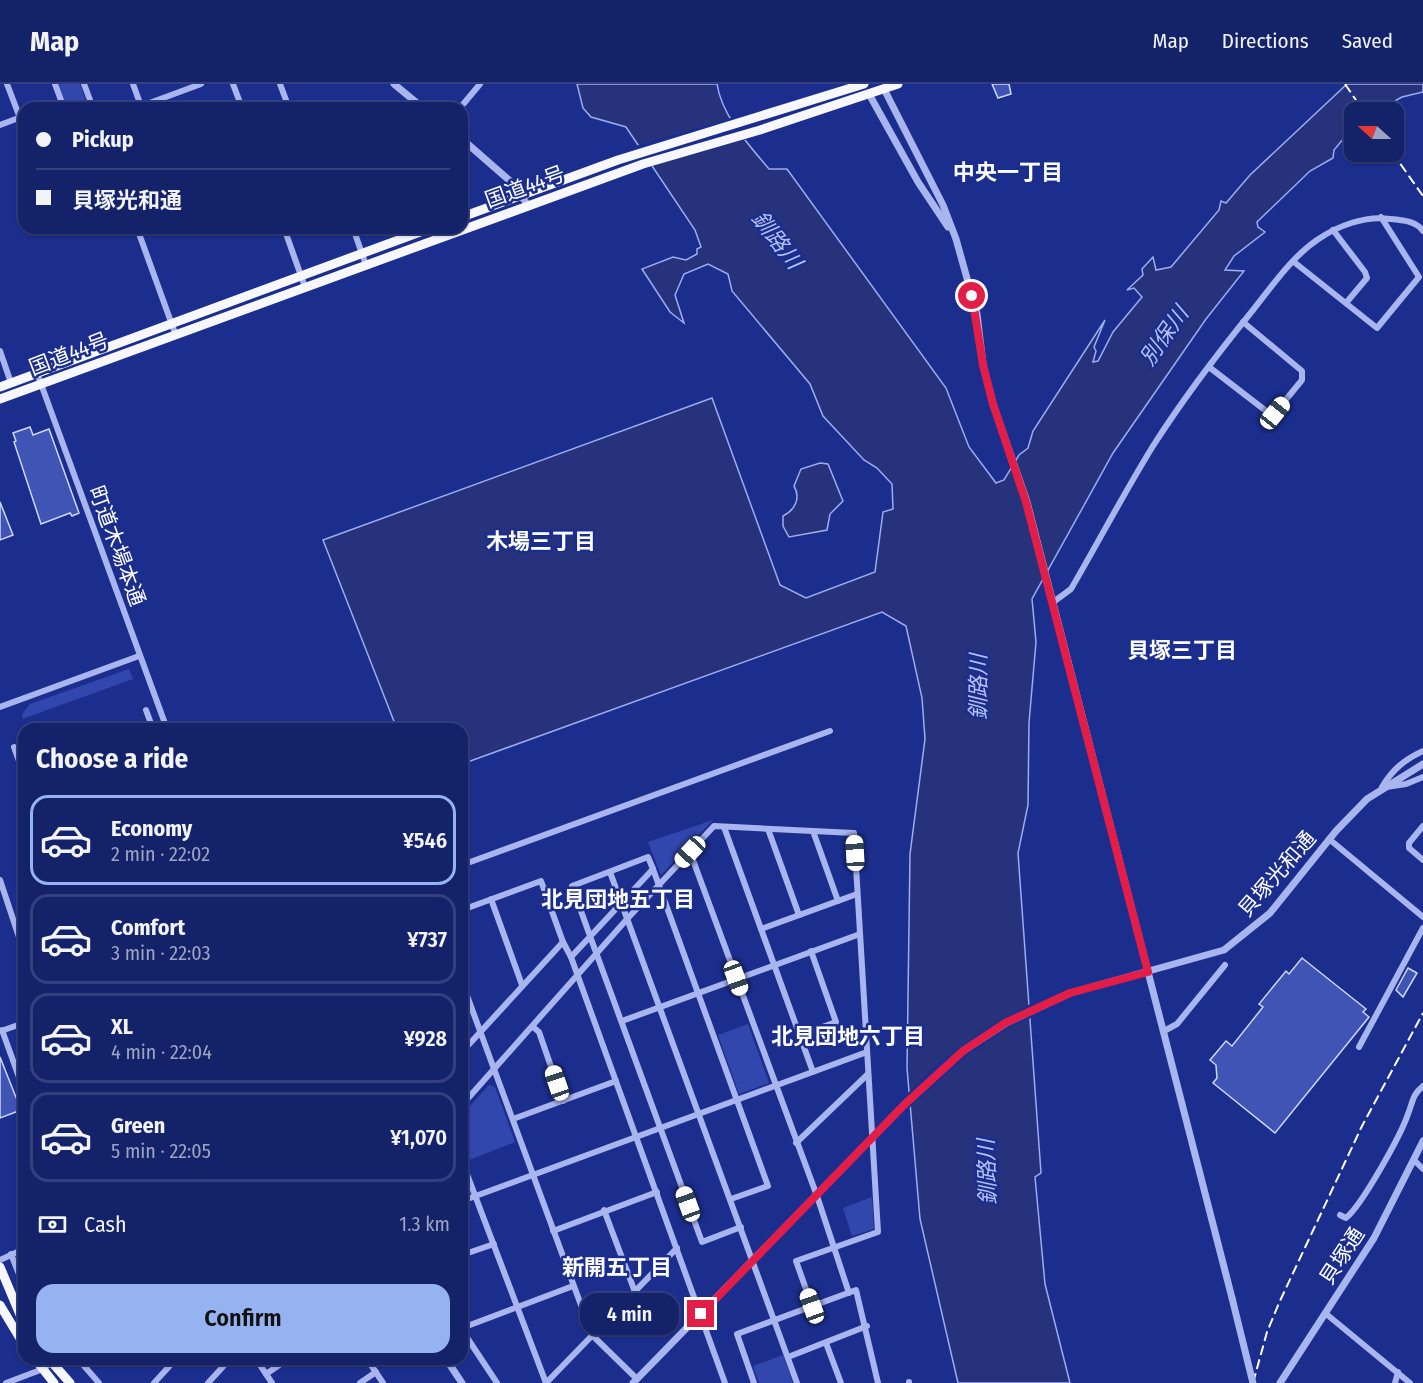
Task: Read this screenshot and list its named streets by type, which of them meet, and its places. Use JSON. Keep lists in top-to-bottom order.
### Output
{
  "streets": {
    "highway": ["国道44号"],
    "street": ["町道木場本通", "貝塚光和通", "貝塚通"]
  },
  "crossings": [
    ["国道44号", "町道木場本通"]
  ],
  "districts": [
    "中央一丁目",
    "木場三丁目",
    "貝塚三丁目",
    "北見団地五丁目",
    "北見団地六丁目",
    "新開五丁目"
  ],
  "water": ["釧路川", "別保川"],
  "north": "left",
  "page": {
    "header": "Map",
    "nav": ["Map", "Directions", "Saved"],
    "banner": ["Pickup", "貝塚光和通"],
    "heading": "Choose a ride",
    "list": [
      {
        "name": "Economy",
        "note": "2 min · 22:02",
        "value": "¥546"
      },
      {
        "name": "Comfort",
        "note": "3 min · 22:03",
        "value": "¥737"
      },
      {
        "name": "XL",
        "note": "4 min · 22:04",
        "value": "¥928"
      },
      {
        "name": "Green",
        "note": "5 min · 22:05",
        "value": "¥1,070"
      }
    ],
    "pay": ["Cash", "1.3 km"],
    "buttons": "Confirm",
    "bubble": "4 min"
  }
}
